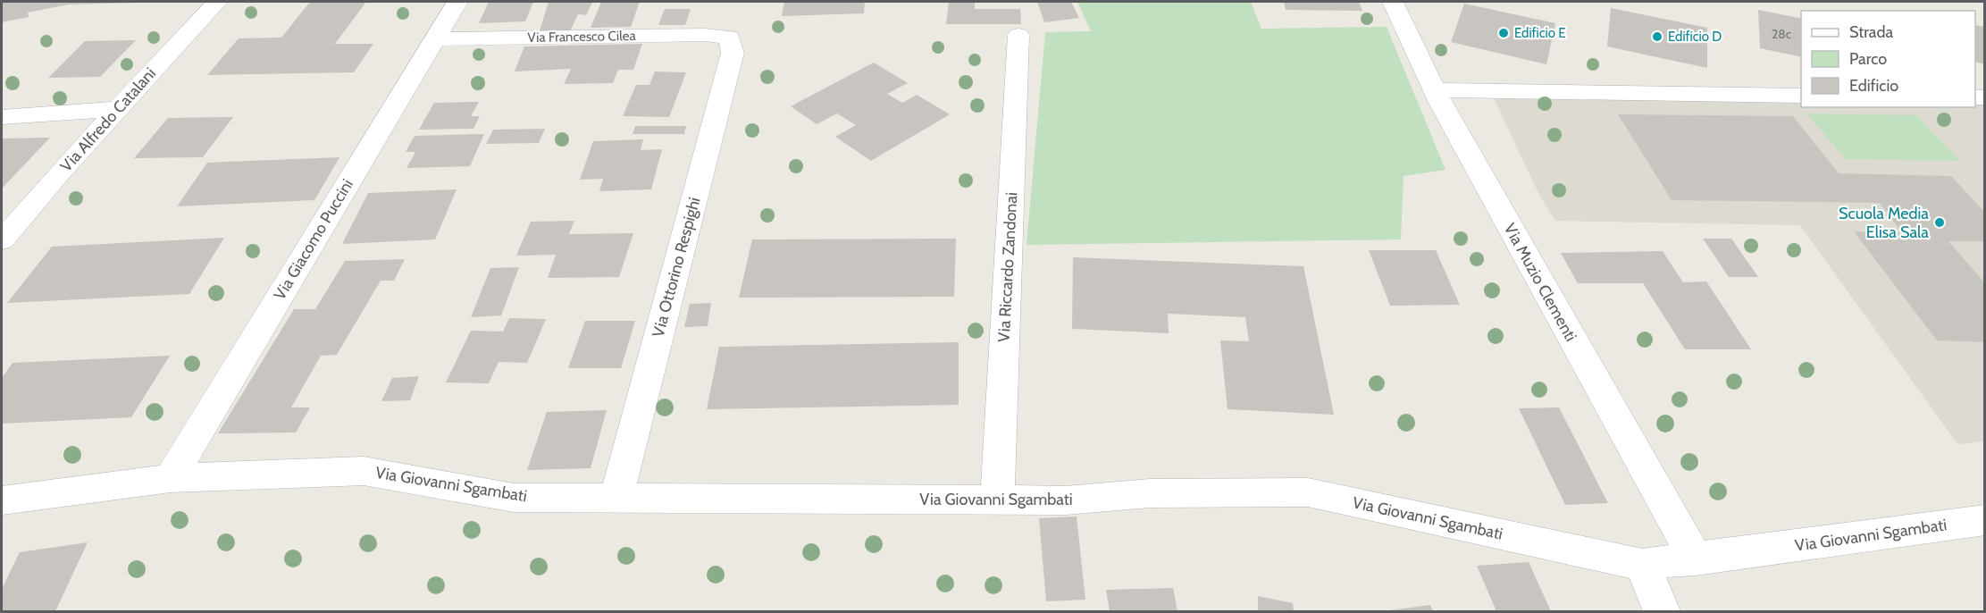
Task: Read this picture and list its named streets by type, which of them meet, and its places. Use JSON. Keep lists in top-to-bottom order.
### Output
{
  "streets": {
    "street": [
      "Via Francesco Cilea",
      "Via Alfredo Catalani",
      "Via Giacomo Puccini",
      "Via Ottorino Respighi",
      "Via Riccardo Zandonai",
      "Via Muzio Clementi",
      "Via Giovanni Sgambati"
    ]
  },
  "crossings": [
    ["Via Francesco Cilea", "Via Giacomo Puccini"],
    ["Via Francesco Cilea", "Via Ottorino Respighi"],
    ["Via Giacomo Puccini", "Via Giovanni Sgambati"],
    ["Via Ottorino Respighi", "Via Giovanni Sgambati"],
    ["Via Riccardo Zandonai", "Via Giovanni Sgambati"],
    ["Via Muzio Clementi", "Via Giovanni Sgambati"]
  ],
  "places": ["Edificio E", "Edificio D", "Scuola Media Elisa Sala"],
  "house_numbers": ["28c"],
  "legend": ["Strada", "Parco", "Edificio"]
}
